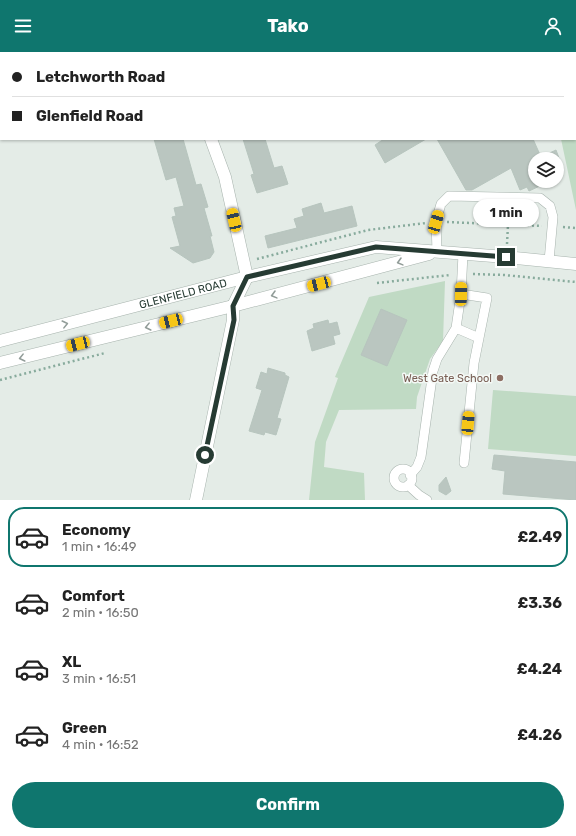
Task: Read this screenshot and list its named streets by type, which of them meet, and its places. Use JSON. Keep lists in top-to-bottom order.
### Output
{
  "streets": {
    "street": ["GLENFIELD ROAD"]
  },
  "places": ["West Gate School"],
  "page": {
    "header": "Tako",
    "banner": ["Letchworth Road", "Glenfield Road"],
    "bubble": "1 min",
    "list": [
      {
        "name": "Economy",
        "note": "1 min · 16:49",
        "value": "£2.49"
      },
      {
        "name": "Comfort",
        "note": "2 min · 16:50",
        "value": "£3.36"
      },
      {
        "name": "XL",
        "note": "3 min · 16:51",
        "value": "£4.24"
      },
      {
        "name": "Green",
        "note": "4 min · 16:52",
        "value": "£4.26"
      }
    ],
    "buttons": "Confirm"
  }
}
